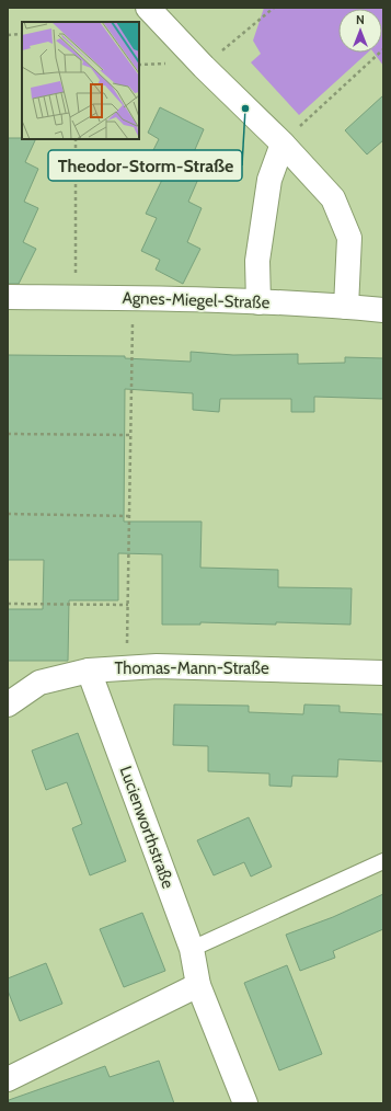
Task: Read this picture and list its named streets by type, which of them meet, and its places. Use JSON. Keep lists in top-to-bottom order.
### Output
{
  "streets": {
    "street": ["Agnes-Miegel-Straße", "Thomas-Mann-Straße", "Lucienworthstraße"]
  },
  "crossings": [
    ["Thomas-Mann-Straße", "Lucienworthstraße"]
  ],
  "places": ["Theodor-Storm-Straße"],
  "north": "top"
}
